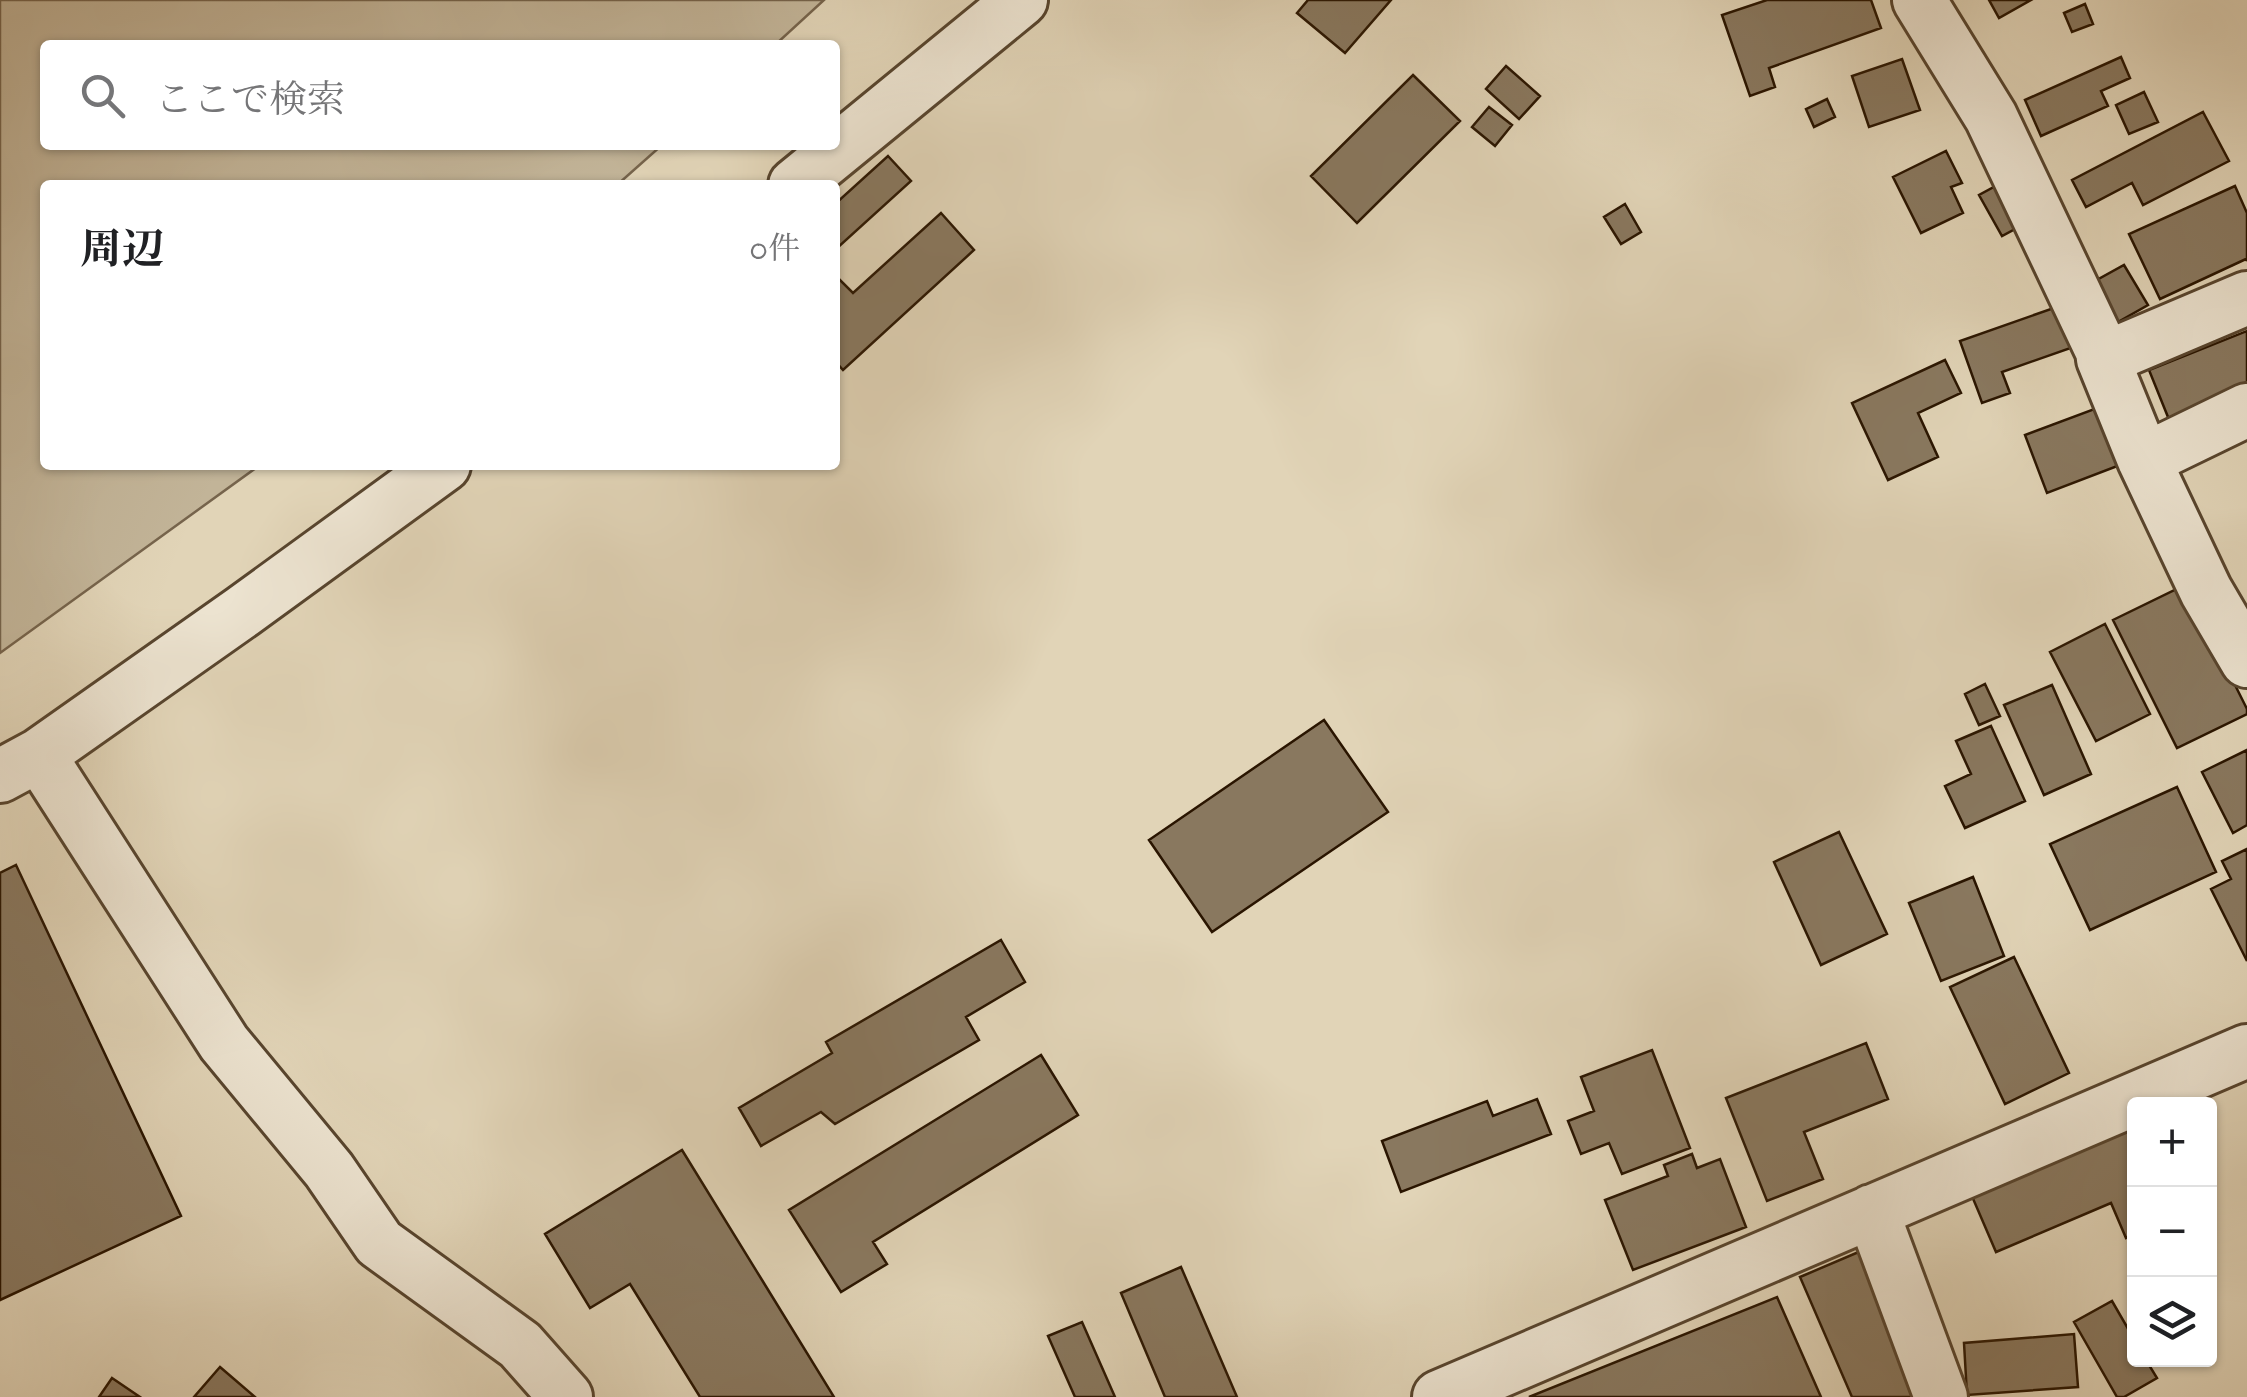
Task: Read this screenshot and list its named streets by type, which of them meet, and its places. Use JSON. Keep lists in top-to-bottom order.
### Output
{
  "page": {
    "search": "ここで検索",
    "heading": ["周辺", "0件"],
    "map_buttons": ["+", "−"]
  }
}
